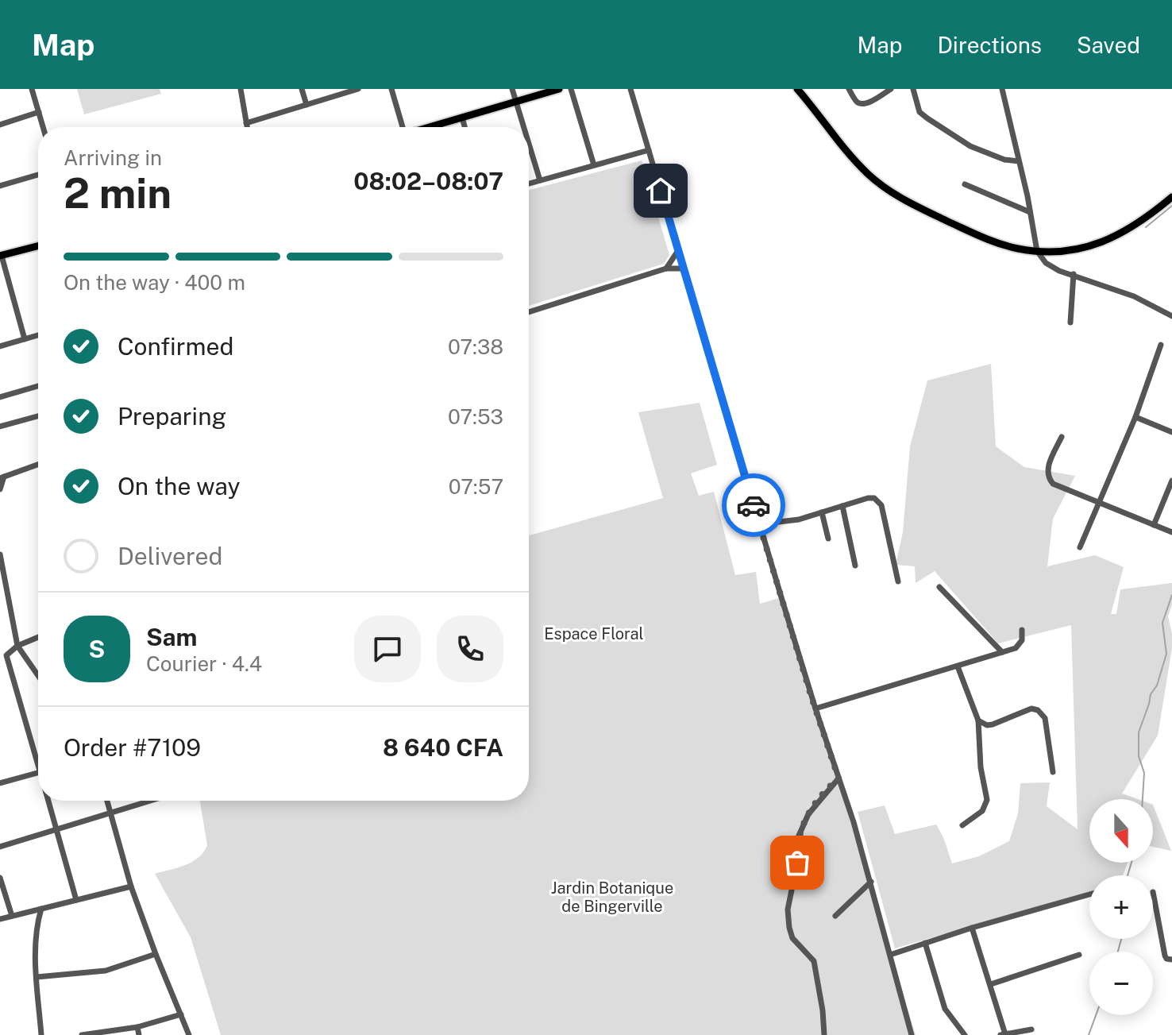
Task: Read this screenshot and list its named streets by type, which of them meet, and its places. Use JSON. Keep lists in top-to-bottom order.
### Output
{
  "parks": ["Espace Floral", "Jardin Botanique de Bingerville"],
  "north": "bottom",
  "page": {
    "header": "Map",
    "nav": ["Map", "Directions", "Saved"],
    "heading": ["2 min", "Arriving in", "08:02–08:07"],
    "panel": [
      "Sam",
      "Courier · 4.4",
      "Order #7109",
      "8 640 CFA"
    ],
    "bar": "On the way · 400 m",
    "list": [
      ["Confirmed", "07:38"],
      ["Preparing", "07:53"],
      ["On the way", "07:57"],
      "Delivered"
    ],
    "round": "S",
    "map_buttons": ["+", "−"]
  }
}
